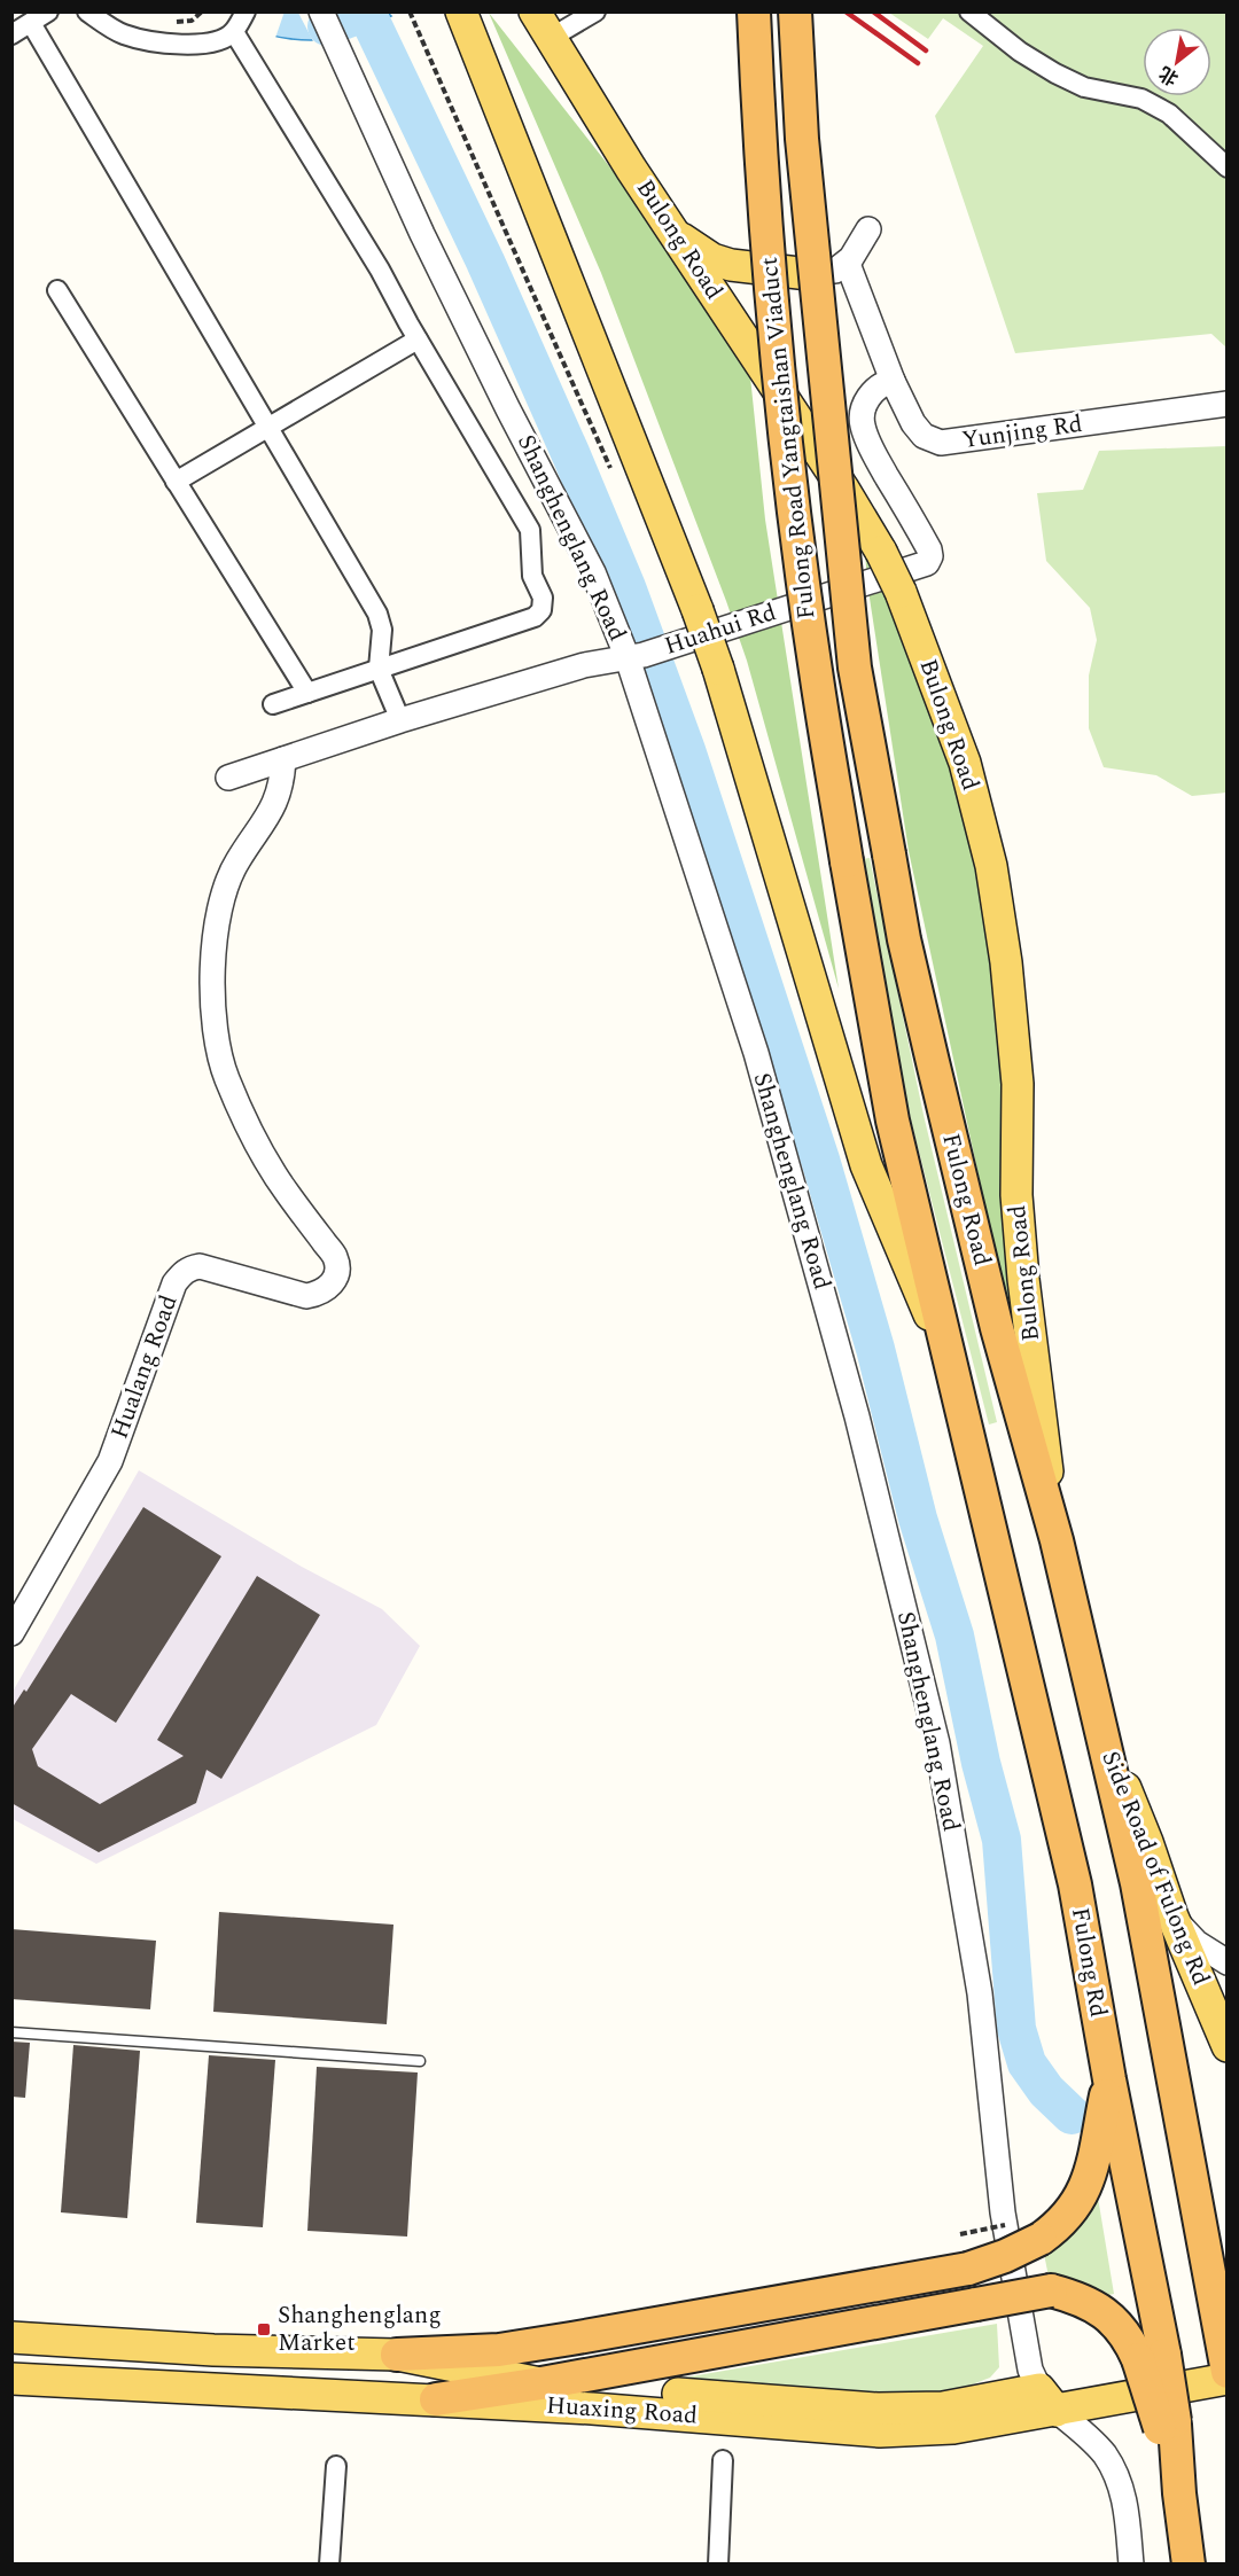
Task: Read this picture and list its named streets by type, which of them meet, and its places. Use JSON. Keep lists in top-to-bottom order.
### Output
{
  "streets": {
    "highway": ["Fulong Road Yangtaishan Viaduct", "Fulong Road", "Fulong Rd"],
    "main road": ["Bulong Road", "Side Road of Fulong Rd", "Huaxing Road"],
    "street": [
      "Yunjing Rd",
      "Shanghenglang Road",
      "Huahui Rd",
      "Hualang Road"
    ]
  },
  "crossings": [
    ["Bulong Road", "Fulong Road"],
    ["Yunjing Rd", "Huahui Rd"],
    ["Fulong Road Yangtaishan Viaduct", "Fulong Road"],
    ["Fulong Road Yangtaishan Viaduct", "Fulong Rd"],
    ["Shanghenglang Road", "Huahui Rd"],
    ["Shanghenglang Road", "Huaxing Road"],
    ["Huahui Rd", "Hualang Road"]
  ],
  "places": {
    "transit": ["Shanghenglang Market"]
  },
  "north": "bottom left"
}
